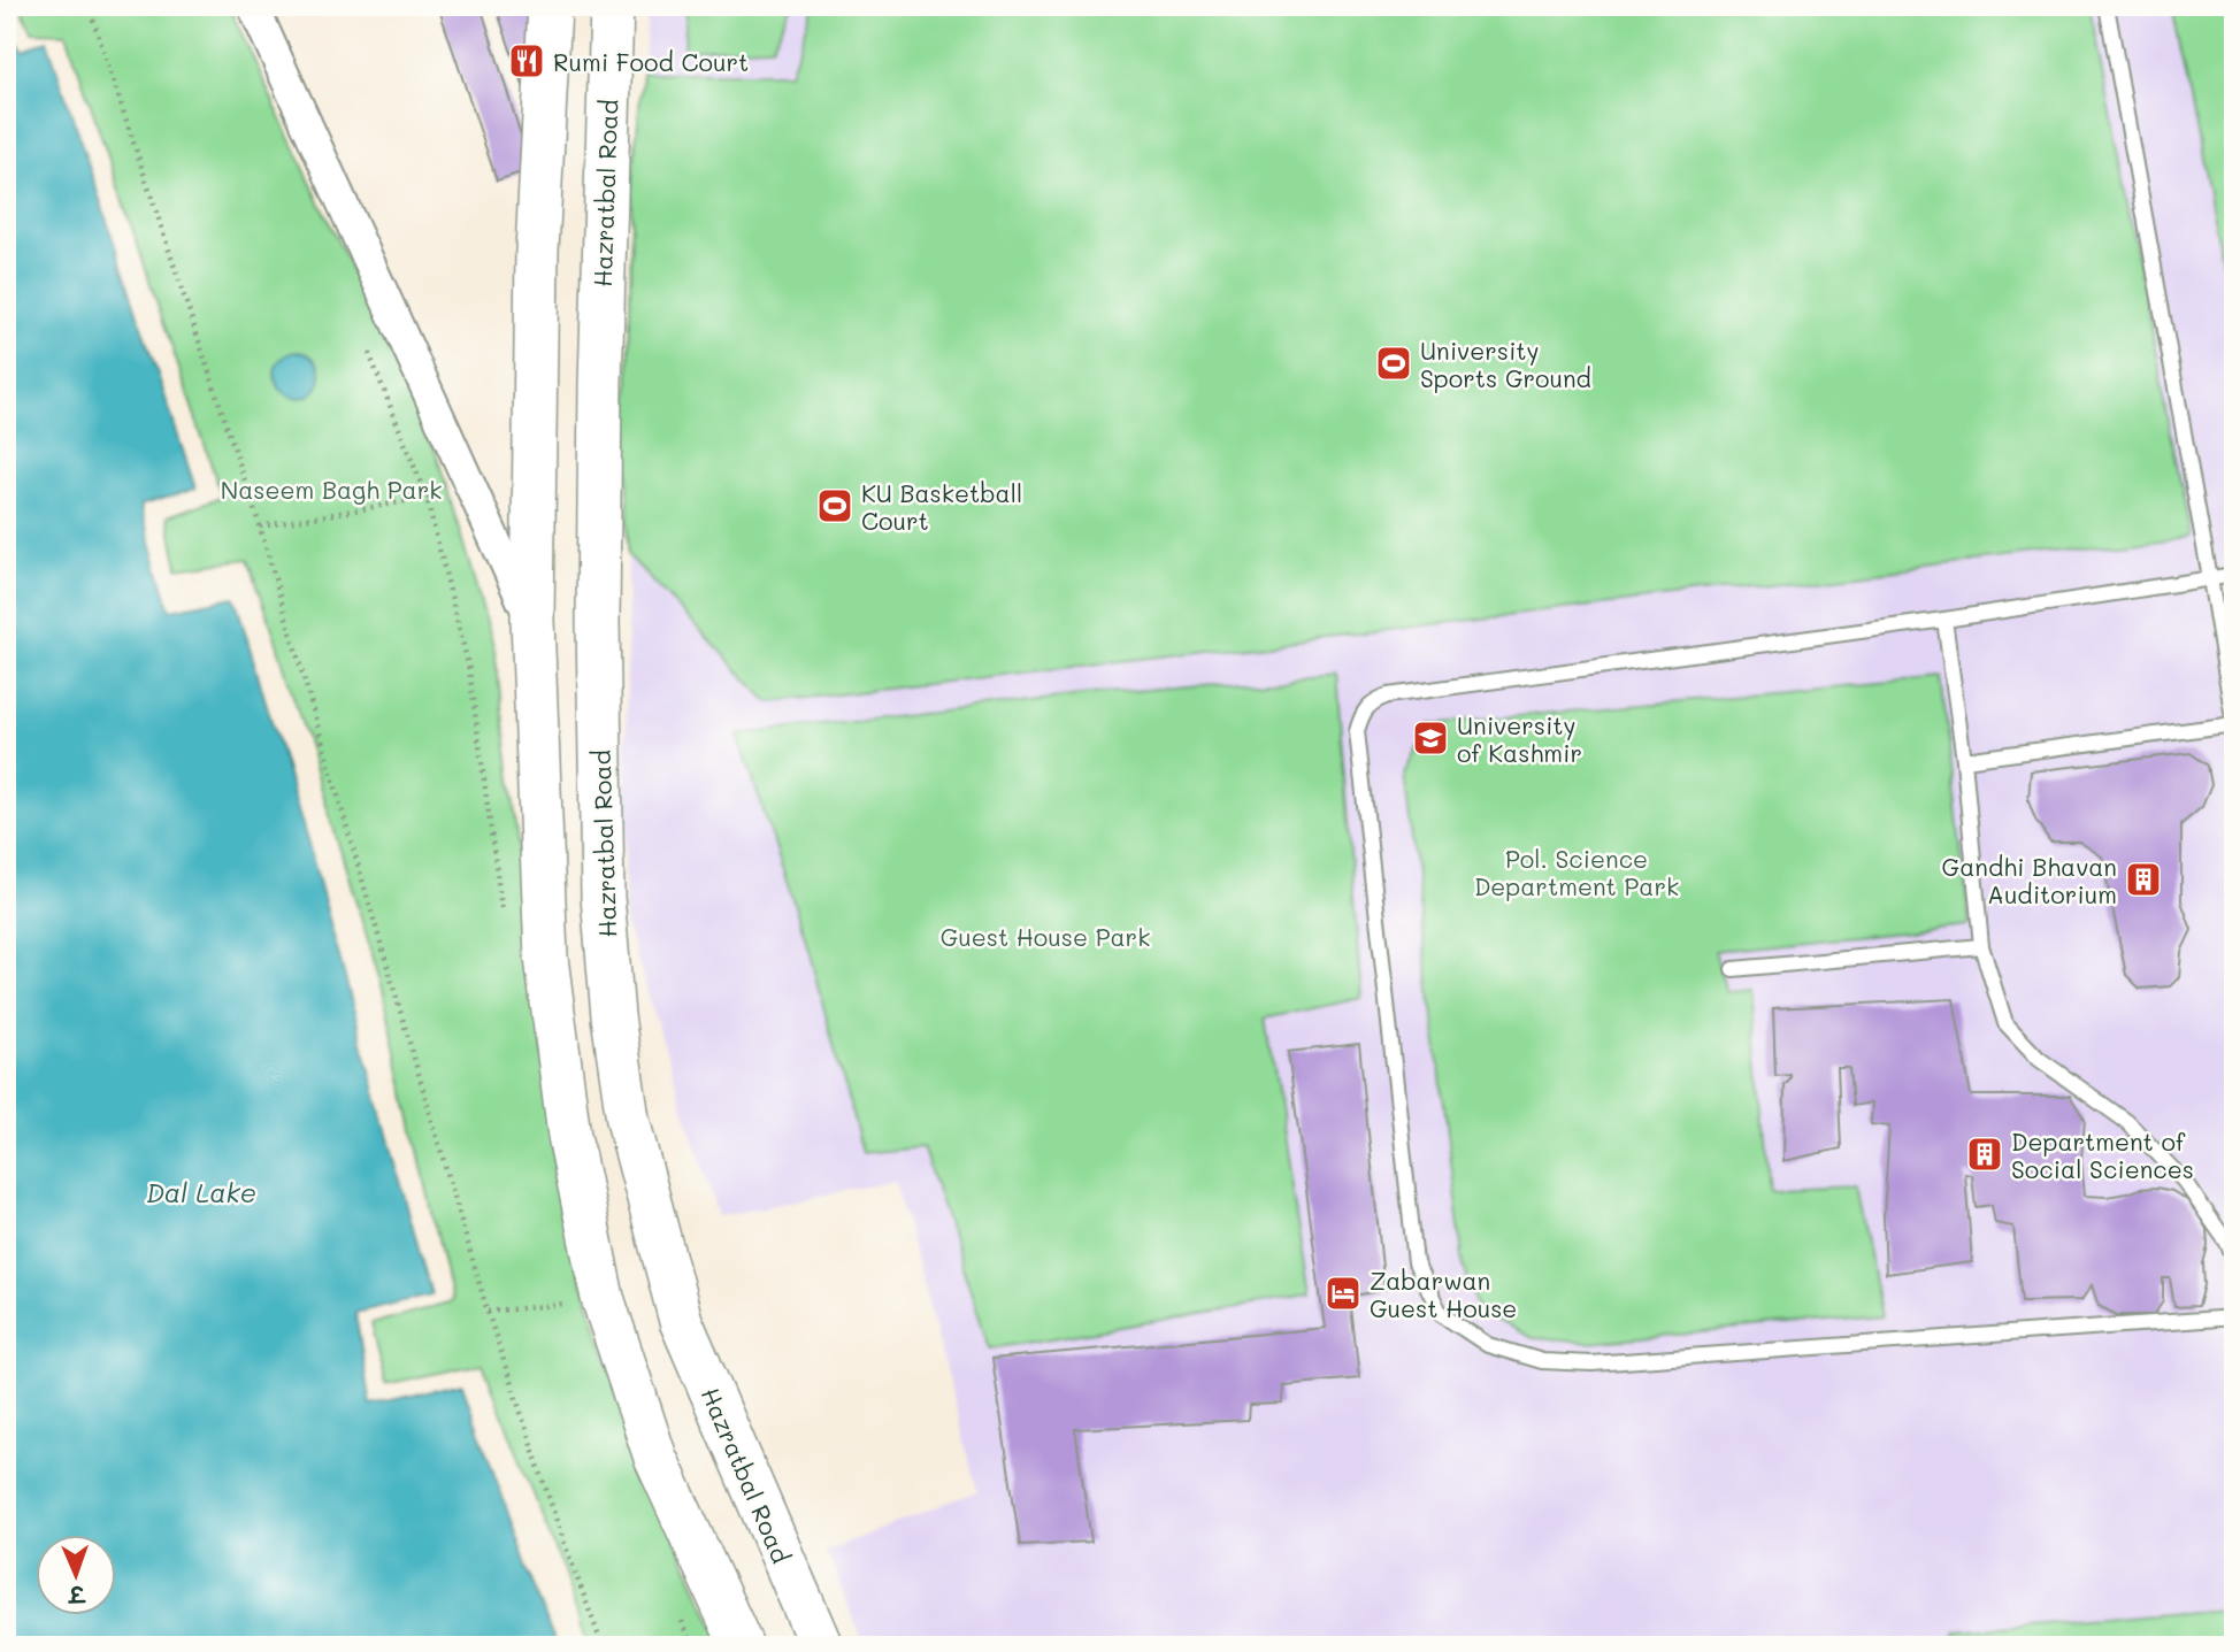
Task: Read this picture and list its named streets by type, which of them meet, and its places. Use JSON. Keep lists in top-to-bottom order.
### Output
{
  "streets": {
    "main road": ["Hazratbal Road"]
  },
  "water": ["Dal Lake"],
  "parks": ["Naseem Bagh Park", "Pol. Science Department Park", "Guest House Park"],
  "places": {
    "restaurant": ["Rumi Food Court"],
    "sports": ["University Sports Ground", "KU Basketball Court"],
    "school or university": ["University of Kashmir"],
    "building": ["Gandhi Bhavan Auditorium", "Department of Social Sciences"],
    "hotel": ["Zabarwan Guest House"]
  },
  "north": "bottom"
}
